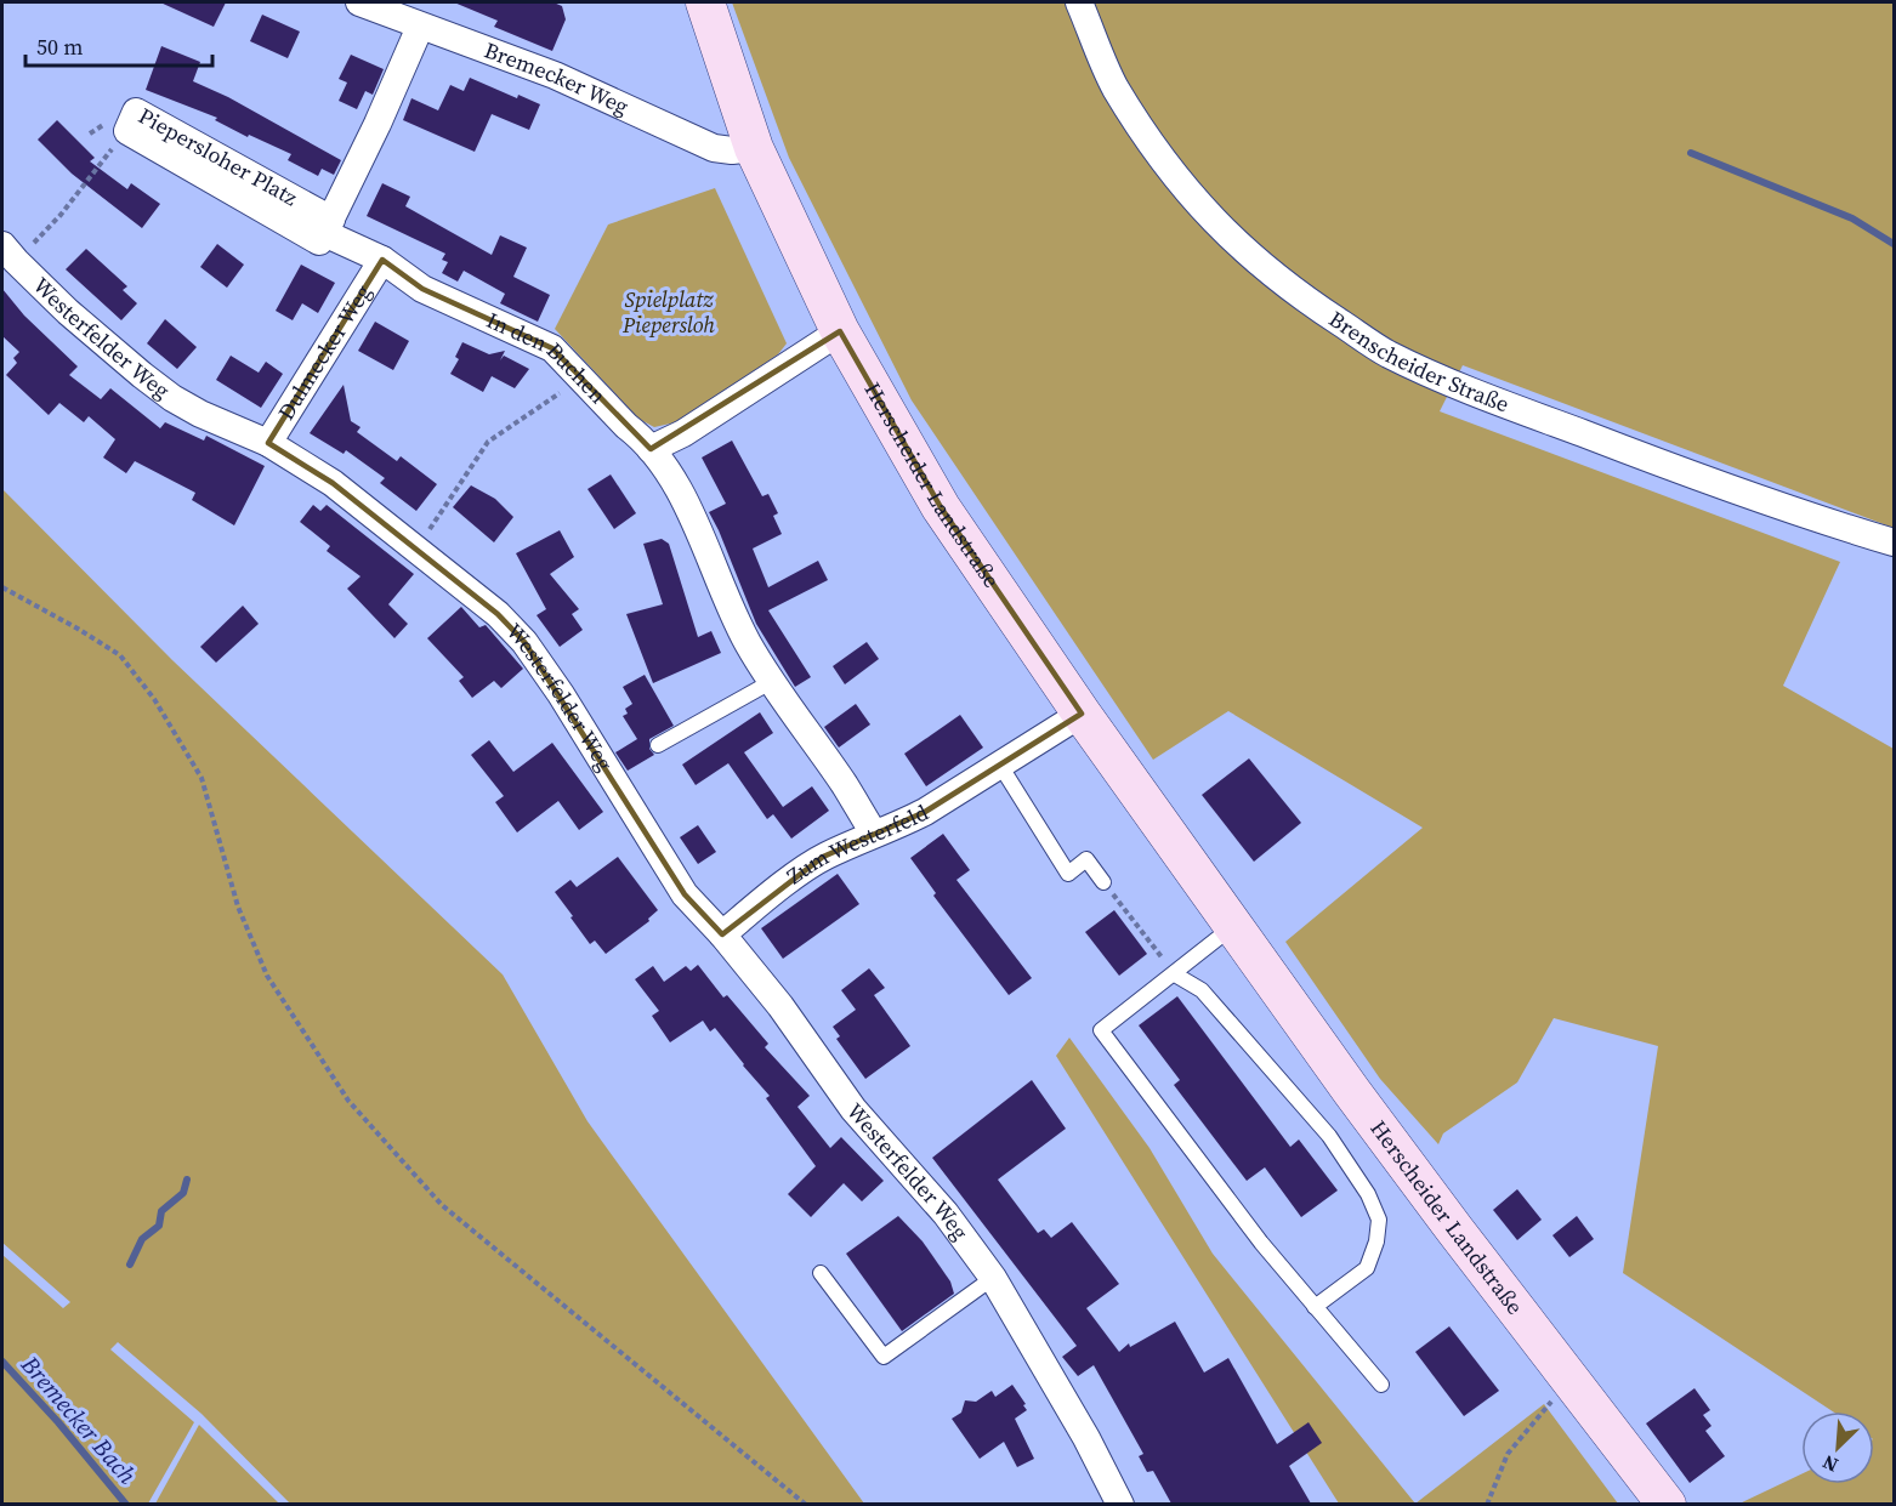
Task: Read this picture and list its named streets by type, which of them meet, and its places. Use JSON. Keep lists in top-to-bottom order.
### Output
{
  "streets": {
    "main road": ["Herscheider Landstraße"],
    "street": [
      "Bremecker Weg",
      "Piepersloher Platz",
      "Westerfelder Weg",
      "Dulmecker Weg",
      "Brenscheider Straße",
      "In den Buchen",
      "Zum Westerfeld"
    ]
  },
  "crossings": [
    ["Bremecker Weg", "Herscheider Landstraße"],
    ["Piepersloher Platz", "Dulmecker Weg"],
    ["Piepersloher Platz", "In den Buchen"],
    ["Westerfelder Weg", "Dulmecker Weg"],
    ["Westerfelder Weg", "Zum Westerfeld"],
    ["In den Buchen", "Zum Westerfeld"],
    ["Herscheider Landstraße", "Zum Westerfeld"]
  ],
  "water": ["Bremecker Bach"],
  "parks": ["Spielplatz Piepersloh"],
  "scale_bar": "50 m",
  "north": "bottom left"
}
